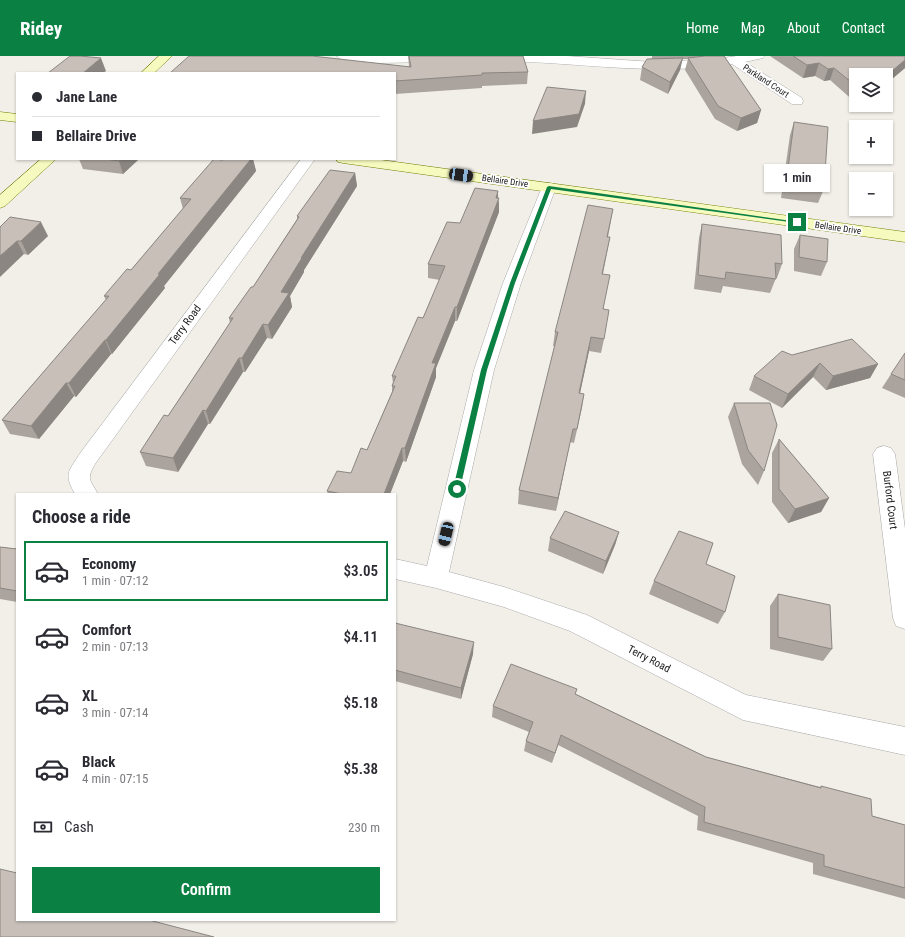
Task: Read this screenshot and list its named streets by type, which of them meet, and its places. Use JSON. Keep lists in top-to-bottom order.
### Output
{
  "streets": {
    "street": [
      "Parkland Court",
      "Bellaire Drive",
      "Terry Road",
      "Burford Court"
    ]
  },
  "page": {
    "header": "Ridey",
    "nav": [
      "Home",
      "Map",
      "About",
      "Contact"
    ],
    "map_buttons": ["+", "−"],
    "banner": ["Jane Lane", "Bellaire Drive"],
    "bubble": "1 min",
    "heading": "Choose a ride",
    "list": [
      {
        "name": "Economy",
        "note": "1 min · 07:12",
        "value": "$3.05"
      },
      {
        "name": "Comfort",
        "note": "2 min · 07:13",
        "value": "$4.11"
      },
      {
        "name": "XL",
        "note": "3 min · 07:14",
        "value": "$5.18"
      },
      {
        "name": "Black",
        "note": "4 min · 07:15",
        "value": "$5.38"
      }
    ],
    "pay": ["Cash", "230 m"],
    "buttons": "Confirm"
  }
}
